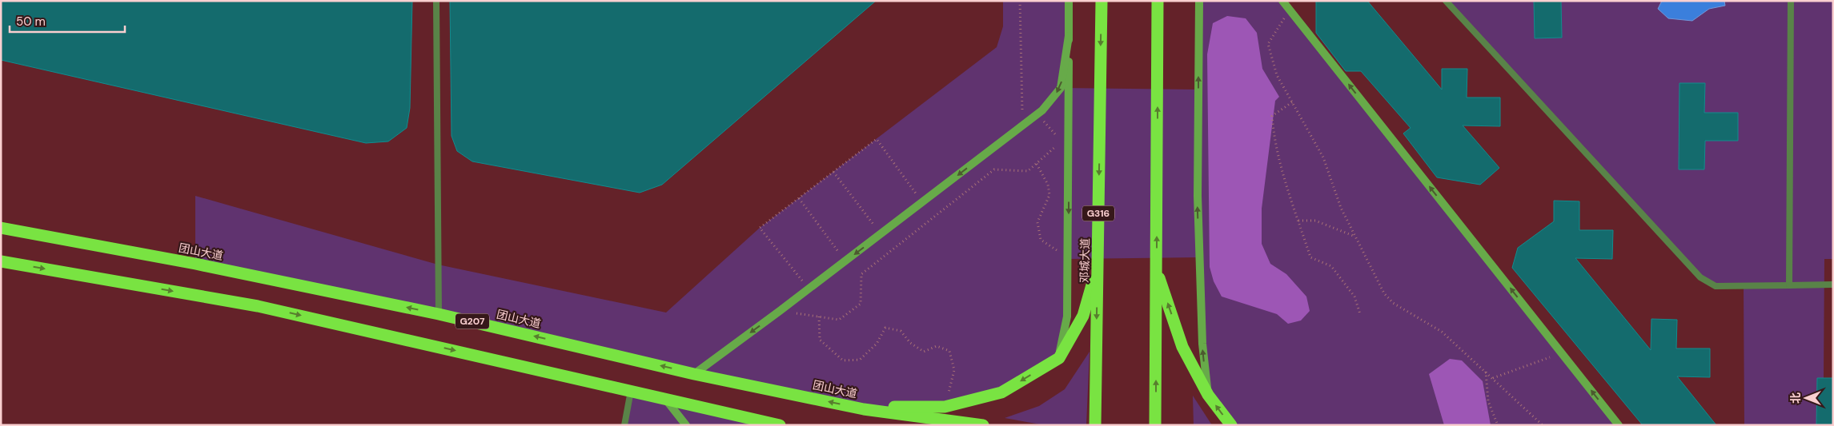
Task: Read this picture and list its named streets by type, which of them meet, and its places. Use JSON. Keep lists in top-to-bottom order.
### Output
{
  "streets": {
    "highway": [
      "G316",
      "团山大道",
      "邓城大道",
      "G207"
    ]
  },
  "scale_bar": "50 m",
  "north": "left"
}
